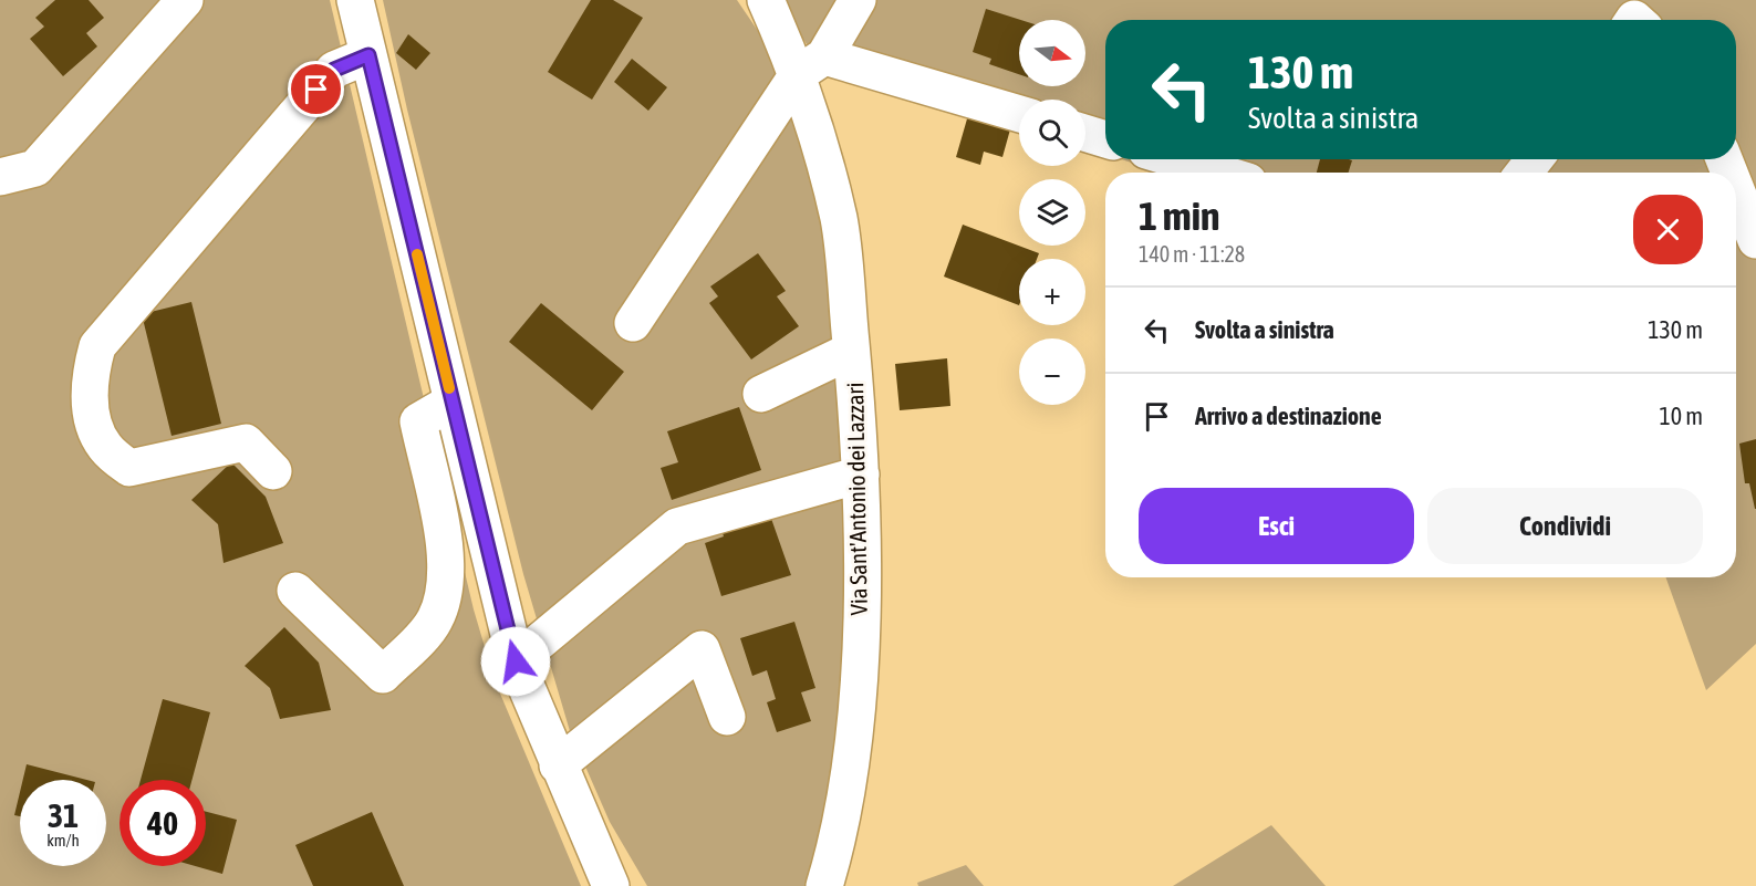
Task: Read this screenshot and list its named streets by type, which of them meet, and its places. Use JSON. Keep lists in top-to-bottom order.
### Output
{
  "streets": {
    "street": ["Via Sant'Antonio dei Lazzari"]
  },
  "north": "right",
  "page": {
    "map_buttons": ["+", "−"],
    "turn": ["130 m", "Svolta a sinistra"],
    "heading": ["1 min", "140 m · 11:28"],
    "list": [
      {
        "name": "Svolta a sinistra",
        "value": "130 m"
      },
      {
        "name": "Arrivo a destinazione",
        "value": "10 m"
      }
    ],
    "buttons": ["Esci", "Condividi"],
    "speed": "31 km/h",
    "limit": "40"
  }
}
